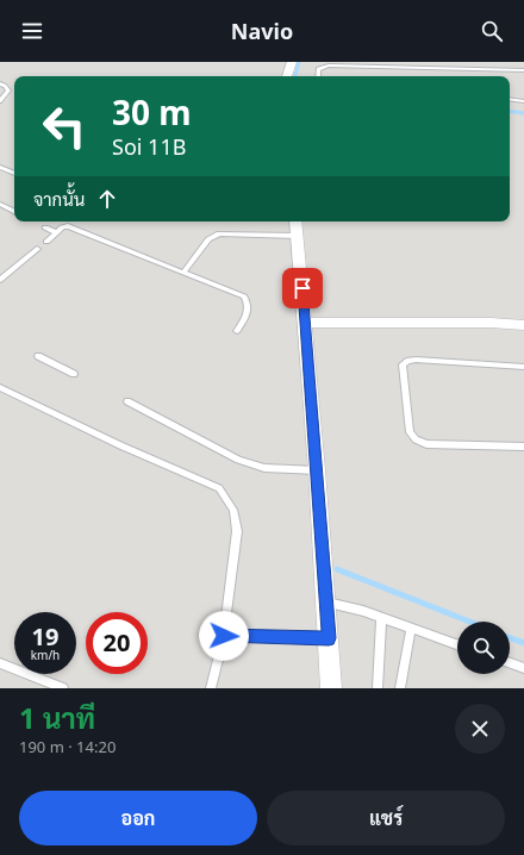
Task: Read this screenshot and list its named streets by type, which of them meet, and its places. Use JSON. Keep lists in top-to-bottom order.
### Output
{
  "page": {
    "header": "Navio",
    "turn": ["30 m", "Soi 11B"],
    "then": "จากนั้น",
    "speed": "19 km/h",
    "limit": "20",
    "heading": ["1 นาที", "190 m · 14:20"],
    "buttons": ["ออก", "แชร์"]
  }
}
